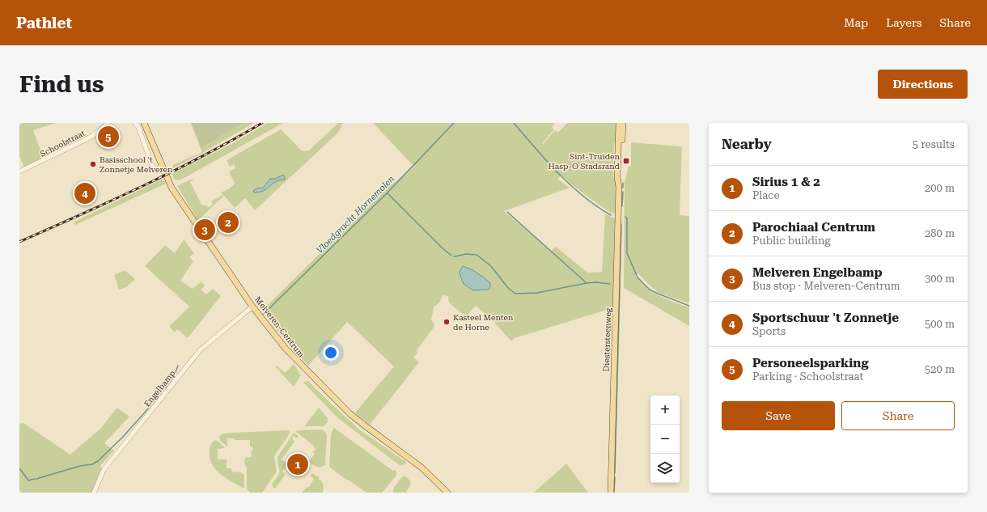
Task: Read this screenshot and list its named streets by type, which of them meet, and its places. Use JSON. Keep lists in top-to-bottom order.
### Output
{
  "streets": {
    "main road": ["Melveren-Centrum", "Diestersteenweg"],
    "street": ["Schoolstraat", "Engelbamp"]
  },
  "crossings": [
    ["Melveren-Centrum", "Engelbamp"]
  ],
  "water": ["Vloedgracht Hornemolen"],
  "places": {
    "transit": ["Sint-Truiden Hasp-O Stadsrand"],
    "other": ["Basisschool 't Zonnetje Melveren", "Kasteel Menten de Horne"]
  },
  "page": {
    "header": "Pathlet",
    "nav": ["Map", "Layers", "Share"],
    "buttons": [
      "Directions",
      ["Save", "Share"]
    ],
    "title": "Find us",
    "heading": ["Nearby", "5 results"],
    "pins": [
      "5",
      "4",
      "2",
      "3",
      "1"
    ],
    "list": [
      {
        "mark": "1",
        "name": "Sirius 1 & 2",
        "note": "Place",
        "value": "200 m"
      },
      {
        "mark": "2",
        "name": "Parochiaal Centrum",
        "note": "Public building",
        "value": "280 m"
      },
      {
        "mark": "3",
        "name": "Melveren Engelbamp",
        "note": "Bus stop · Melveren-Centrum",
        "value": "300 m"
      },
      {
        "mark": "4",
        "name": "Sportschuur 't Zonnetje",
        "note": "Sports",
        "value": "500 m"
      },
      {
        "mark": "5",
        "name": "Personeelsparking",
        "note": "Parking · Schoolstraat",
        "value": "520 m"
      }
    ],
    "map_buttons": ["+", "−"]
  }
}
